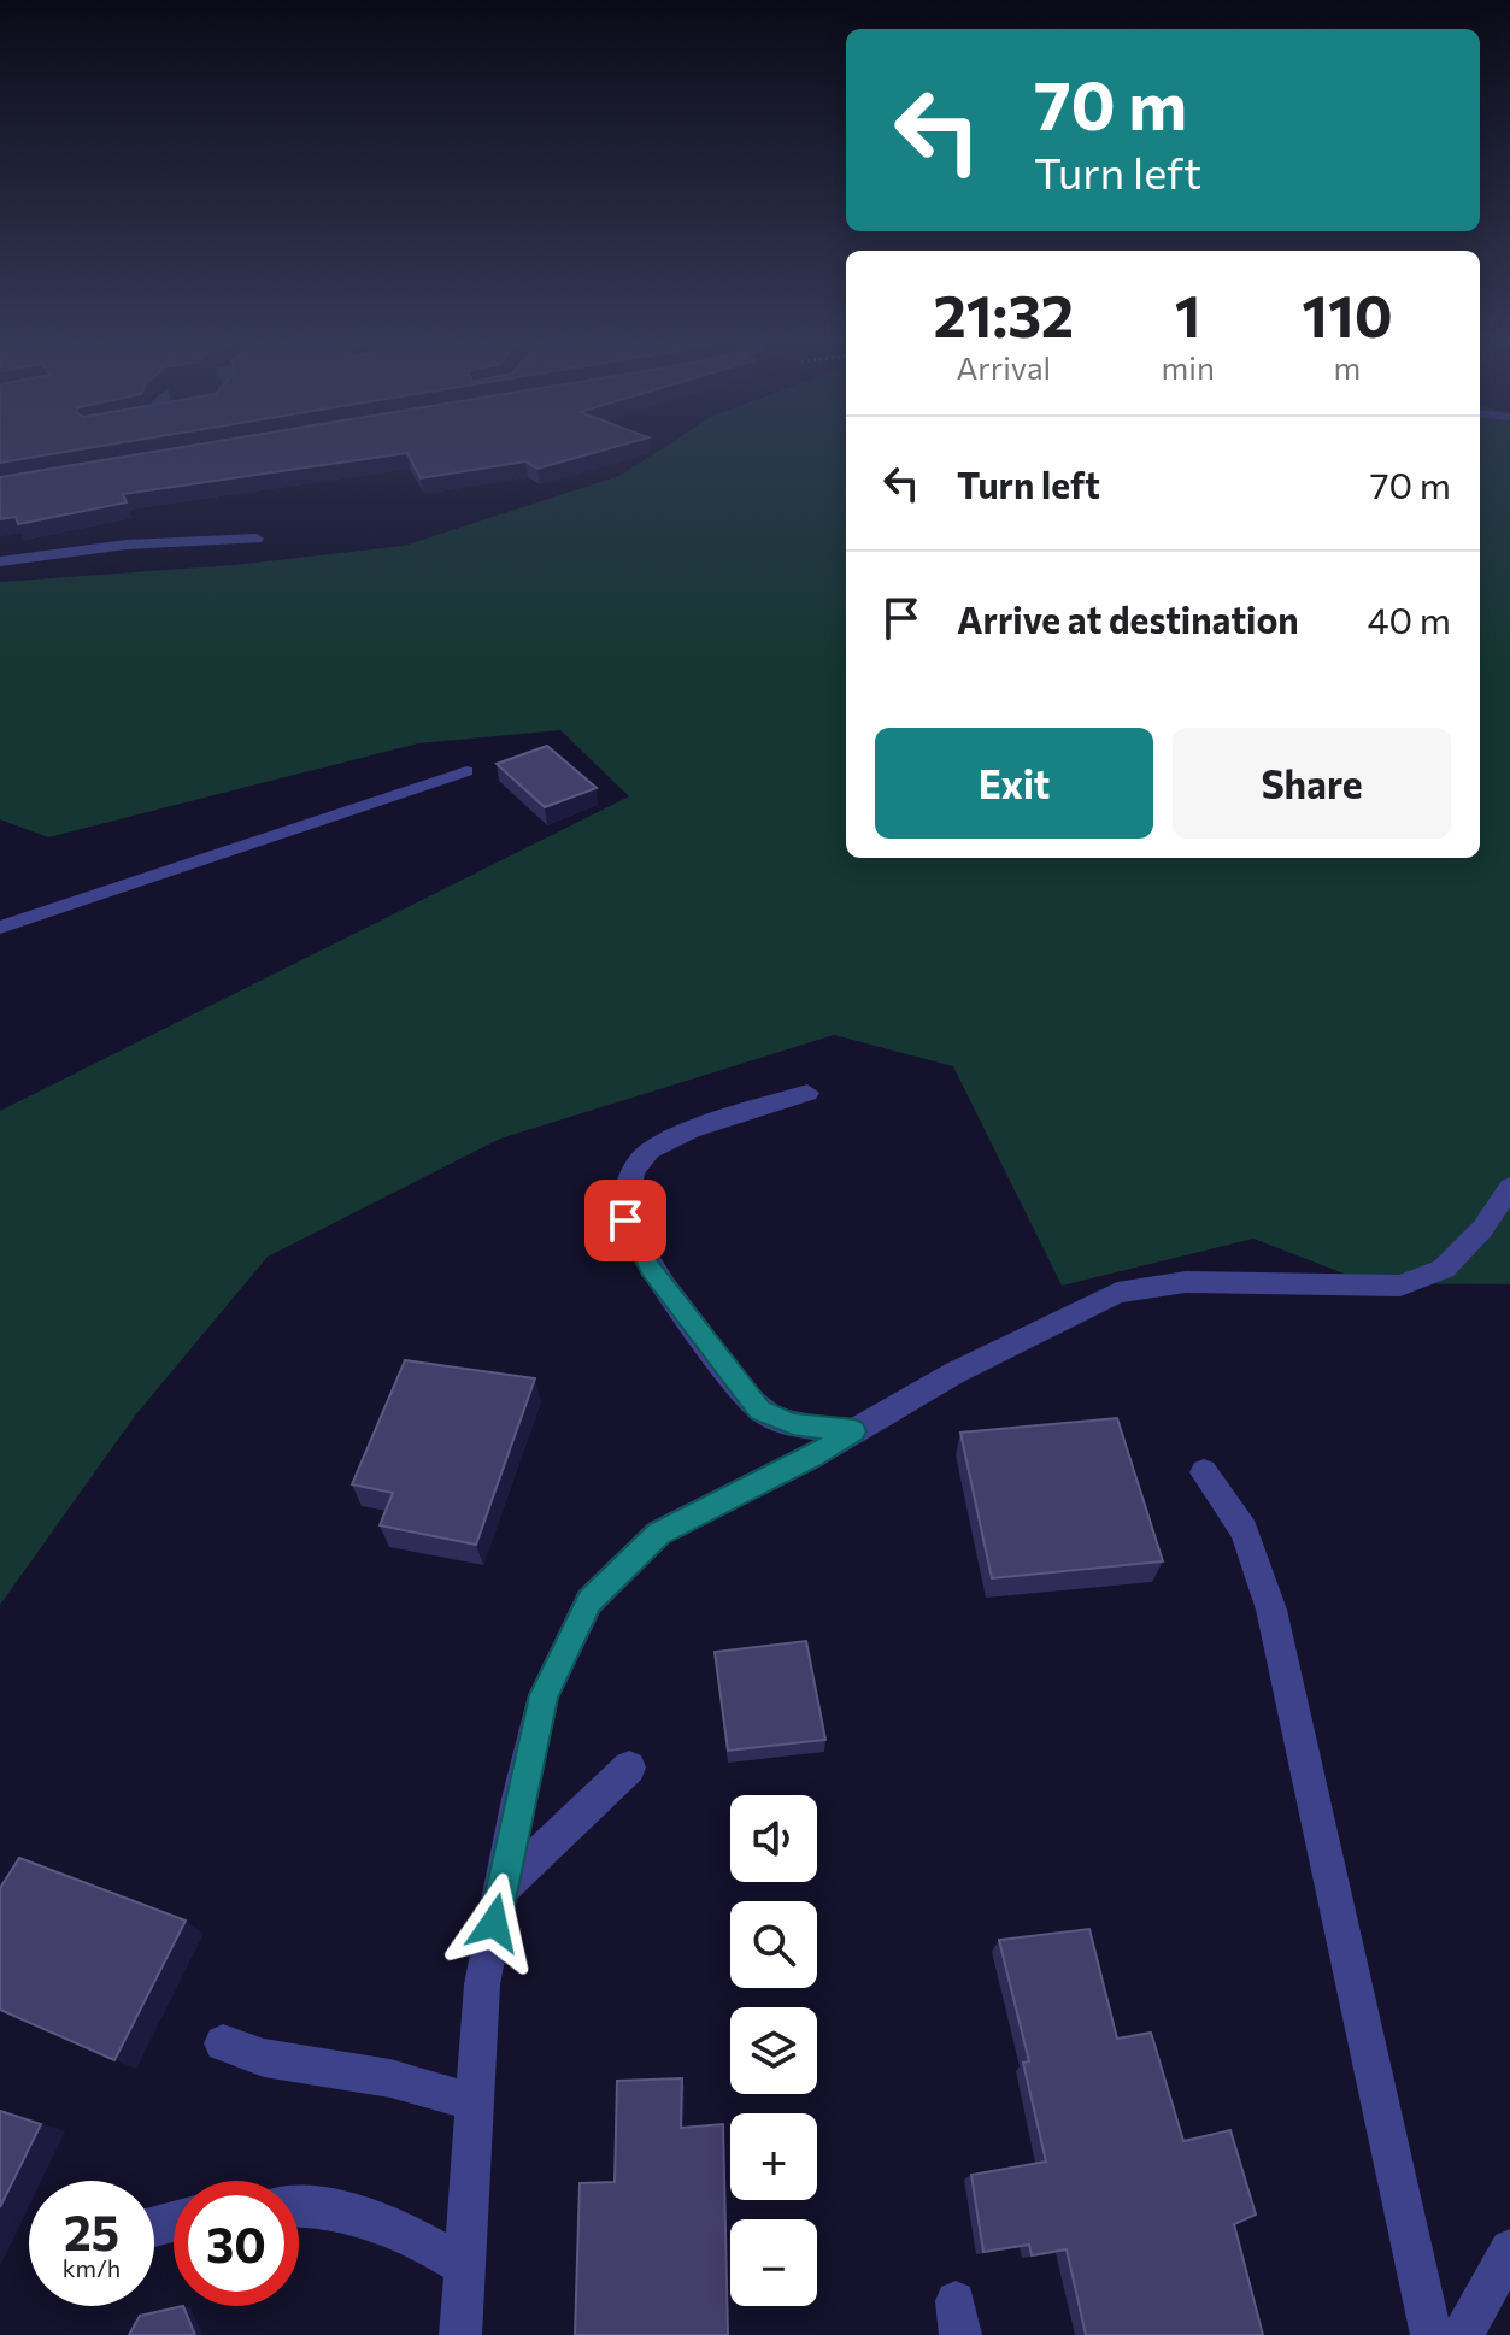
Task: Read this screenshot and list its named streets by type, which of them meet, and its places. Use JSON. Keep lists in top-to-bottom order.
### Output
{
  "page": {
    "turn": ["70 m", "Turn left"],
    "eta": [
      "21:32",
      "Arrival",
      "1",
      "min",
      "110",
      "m"
    ],
    "list": [
      {
        "name": "Turn left",
        "value": "70 m"
      },
      {
        "name": "Arrive at destination",
        "value": "40 m"
      }
    ],
    "buttons": ["Exit", "Share"],
    "map_buttons": ["+", "−"],
    "speed": "25 km/h",
    "limit": "30"
  }
}
